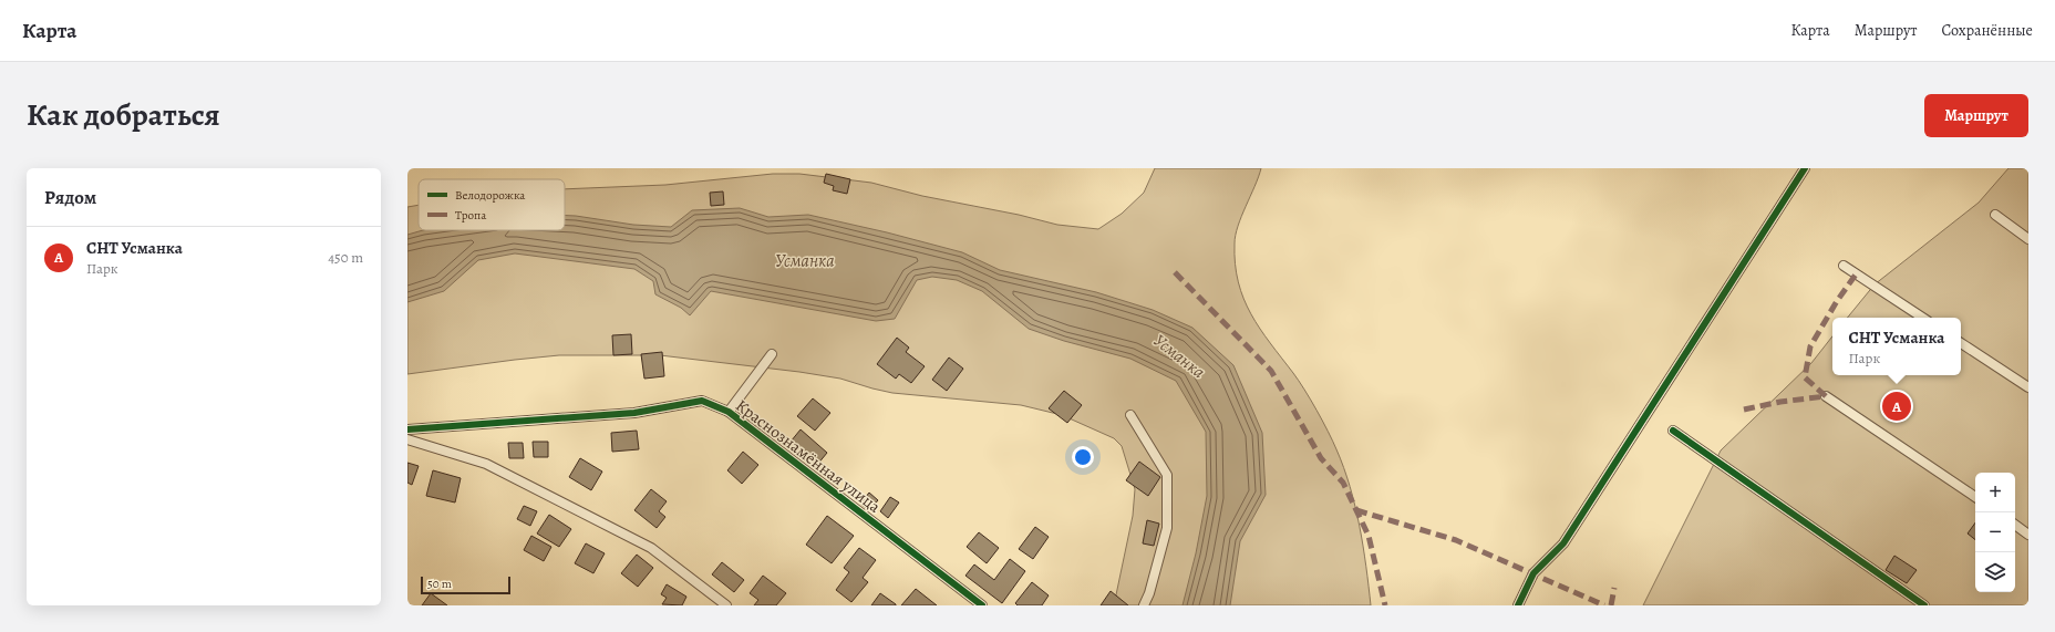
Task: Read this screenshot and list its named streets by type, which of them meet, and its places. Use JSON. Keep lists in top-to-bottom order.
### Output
{
  "streets": {
    "street": ["Краснознамённая улица"]
  },
  "water": ["Усманка"],
  "legend": ["Велодорожка", "Тропа"],
  "scale_bar": "50 m",
  "page": {
    "header": "Карта",
    "nav": ["Карта", "Маршрут", "Сохранённые"],
    "title": "Как добраться",
    "buttons": "Маршрут",
    "heading": "Рядом",
    "list": [
      {
        "mark": "A",
        "name": "СНТ Усманка",
        "note": "Парк",
        "value": "450 m"
      }
    ],
    "popup": ["СНТ Усманка", "Парк"],
    "pins": "A",
    "map_buttons": ["+", "−"],
    "scale": "50 m"
  }
}
